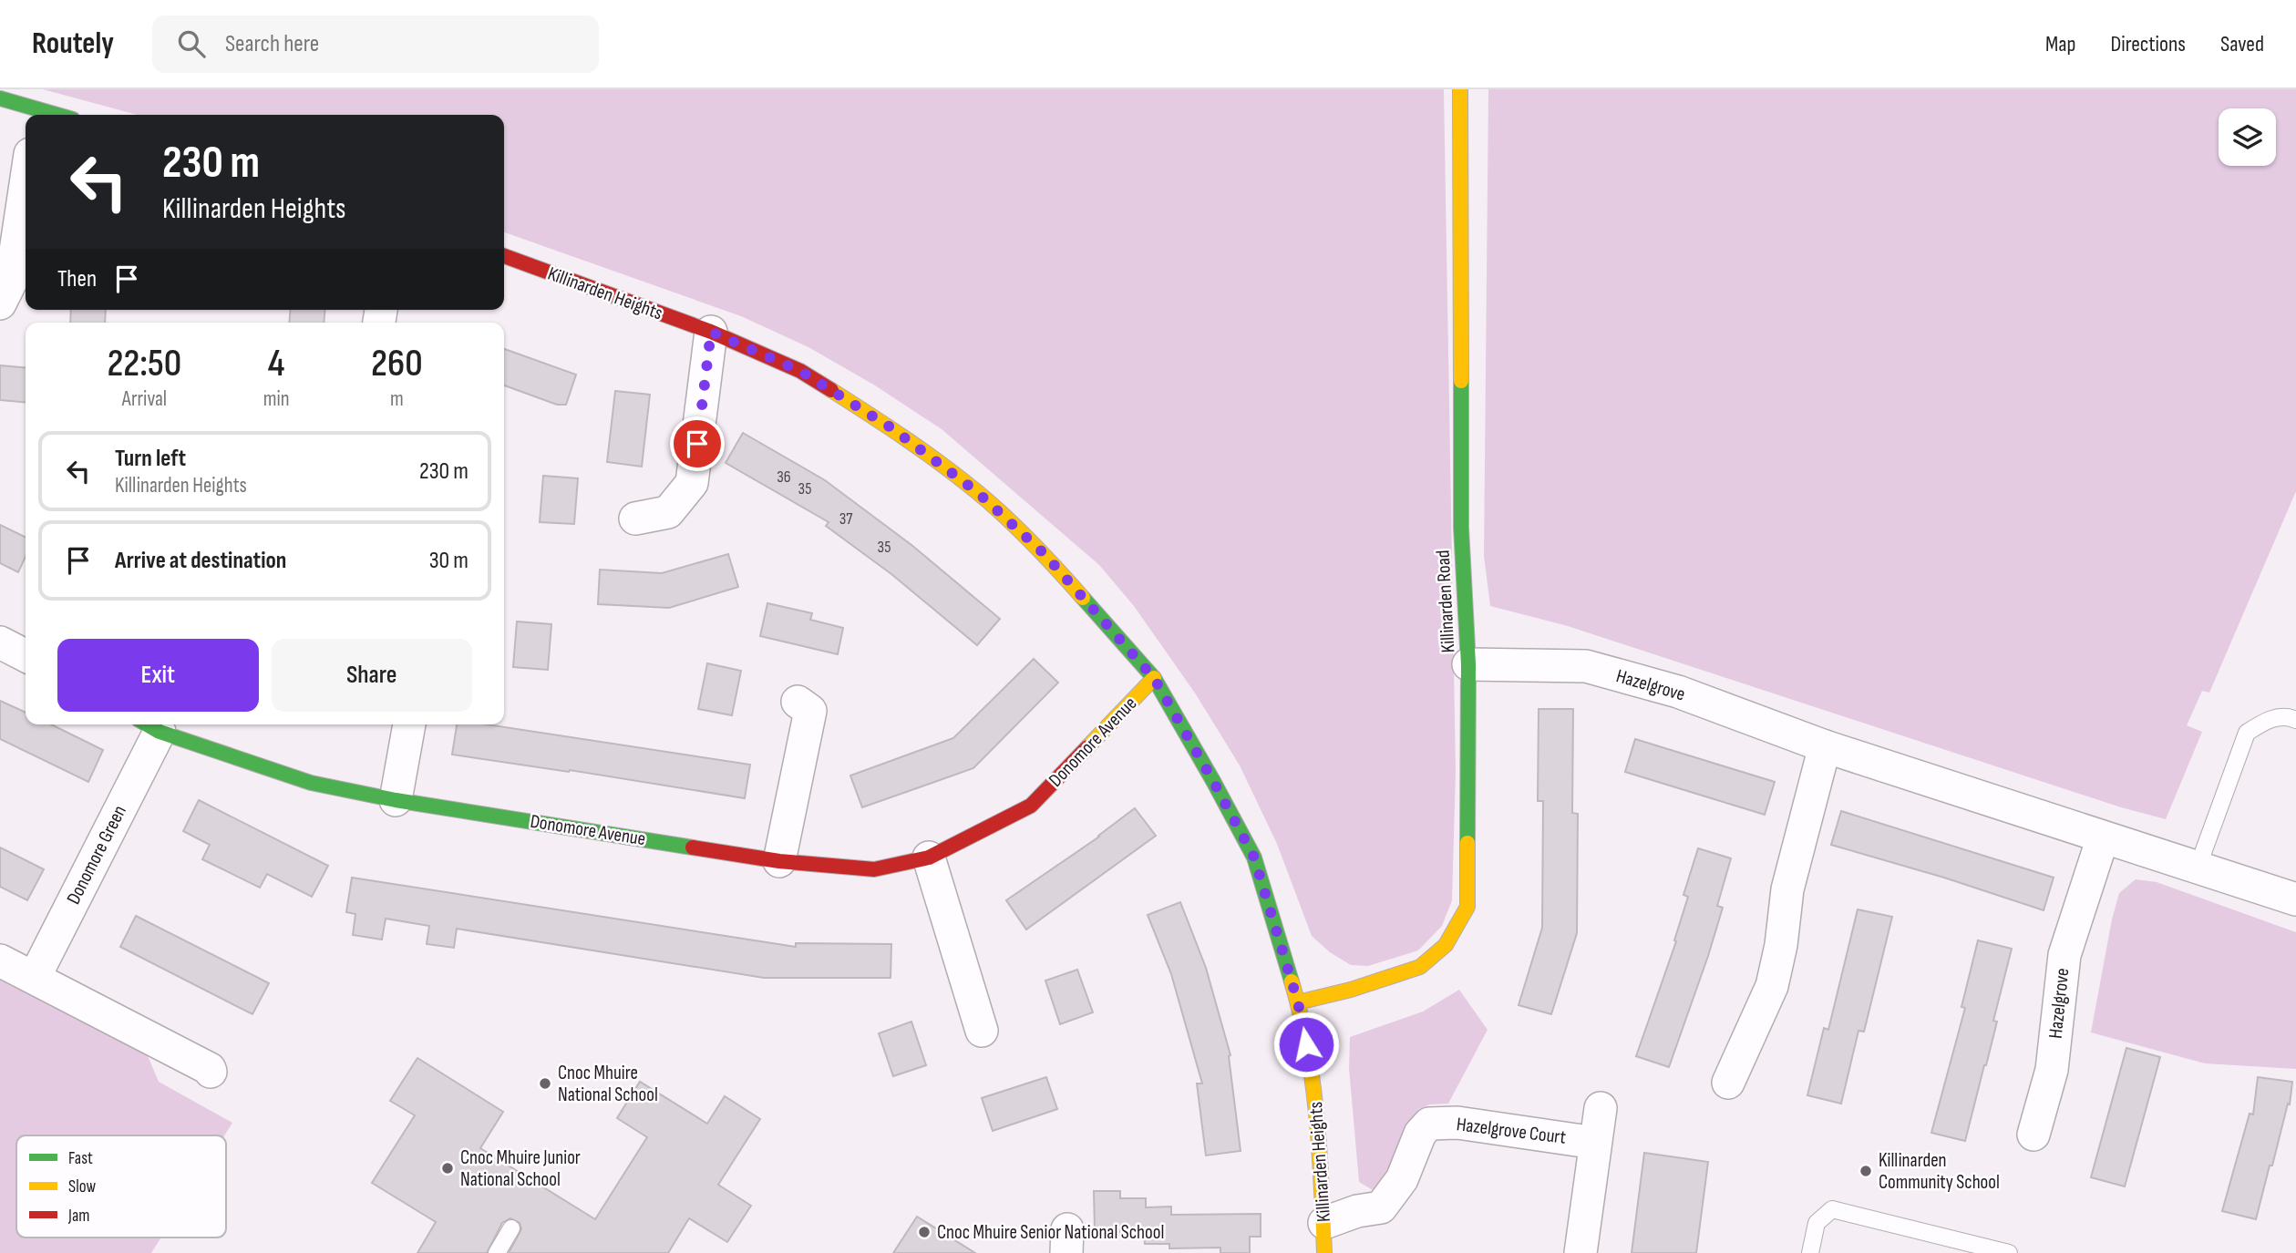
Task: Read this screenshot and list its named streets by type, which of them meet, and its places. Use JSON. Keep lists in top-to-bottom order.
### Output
{
  "streets": {
    "street": [
      "Killinarden Heights",
      "Killinarden Road",
      "Hazelgrove",
      "Donomore Avenue",
      "Donomore Green",
      "Hazelgrove Court"
    ]
  },
  "crossings": [
    ["Killinarden Heights", "Killinarden Road"],
    ["Killinarden Heights", "Donomore Avenue"],
    ["Killinarden Heights", "Hazelgrove Court"],
    ["Killinarden Road", "Hazelgrove"],
    ["Donomore Avenue", "Donomore Green"]
  ],
  "places": [
    "Cnoc Mhuire National School",
    "Cnoc Mhuire Junior National School",
    "Killinarden Community School",
    "Cnoc Mhuire Senior National School"
  ],
  "house_numbers": [
    "36",
    "35",
    "37",
    "35"
  ],
  "legend": ["Fast", "Slow", "Jam"],
  "page": {
    "header": "Routely",
    "search": "Search here",
    "nav": ["Map", "Directions", "Saved"],
    "turn": ["230 m", "Killinarden Heights"],
    "then": "Then",
    "eta": [
      "22:50",
      "Arrival",
      "4",
      "min",
      "260",
      "m"
    ],
    "list": [
      {
        "name": "Turn left",
        "note": "Killinarden Heights",
        "value": "230 m"
      },
      {
        "name": "Arrive at destination",
        "value": "30 m"
      }
    ],
    "buttons": ["Exit", "Share"]
  }
}
